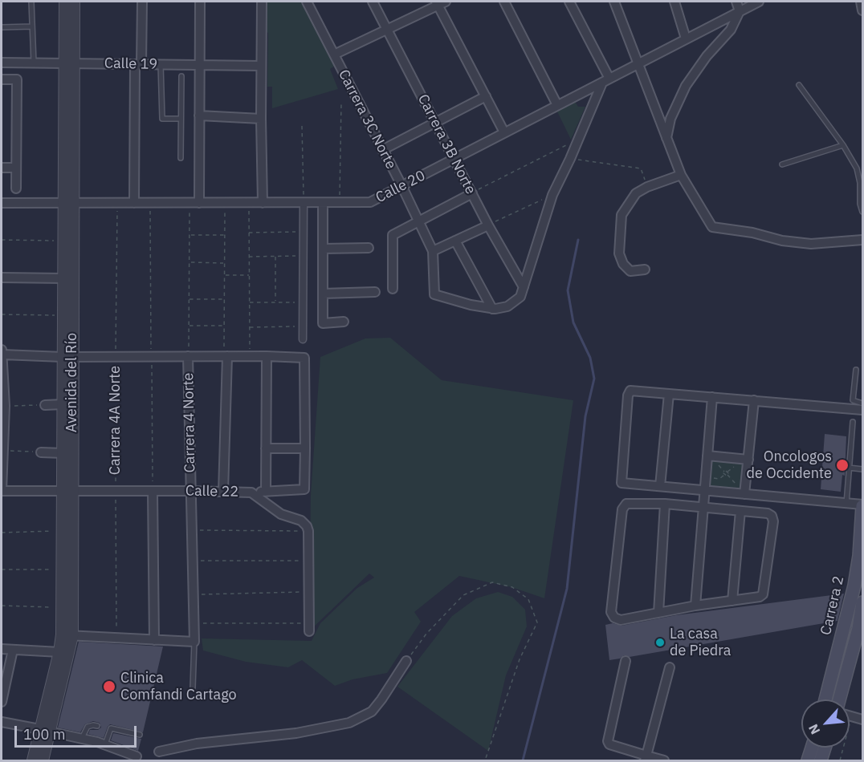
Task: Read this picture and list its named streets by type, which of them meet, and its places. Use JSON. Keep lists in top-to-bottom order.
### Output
{
  "streets": {
    "main road": ["Carrera 2"],
    "street": [
      "Calle 19",
      "Carrera 3C Norte",
      "Carrera 3B Norte",
      "Calle 20",
      "Avenida del Río",
      "Carrera 4 Norte",
      "Calle 22"
    ],
    "path": ["Carrera 4A Norte"]
  },
  "crossings": [
    ["Calle 19", "Avenida del Río"],
    ["Carrera 3C Norte", "Calle 20"],
    ["Carrera 3B Norte", "Calle 20"],
    ["Calle 20", "Avenida del Río"],
    ["Calle 20", "Carrera 4A Norte"],
    ["Calle 20", "Carrera 4 Norte"],
    ["Avenida del Río", "Calle 22"],
    ["Carrera 4A Norte", "Calle 22"],
    ["Carrera 4 Norte", "Calle 22"]
  ],
  "places": ["Oncologos de Occidente", "La casa de Piedra", "Clinica Comfandi Cartago"],
  "scale_bar": "100 m",
  "north": "bottom left"
}
